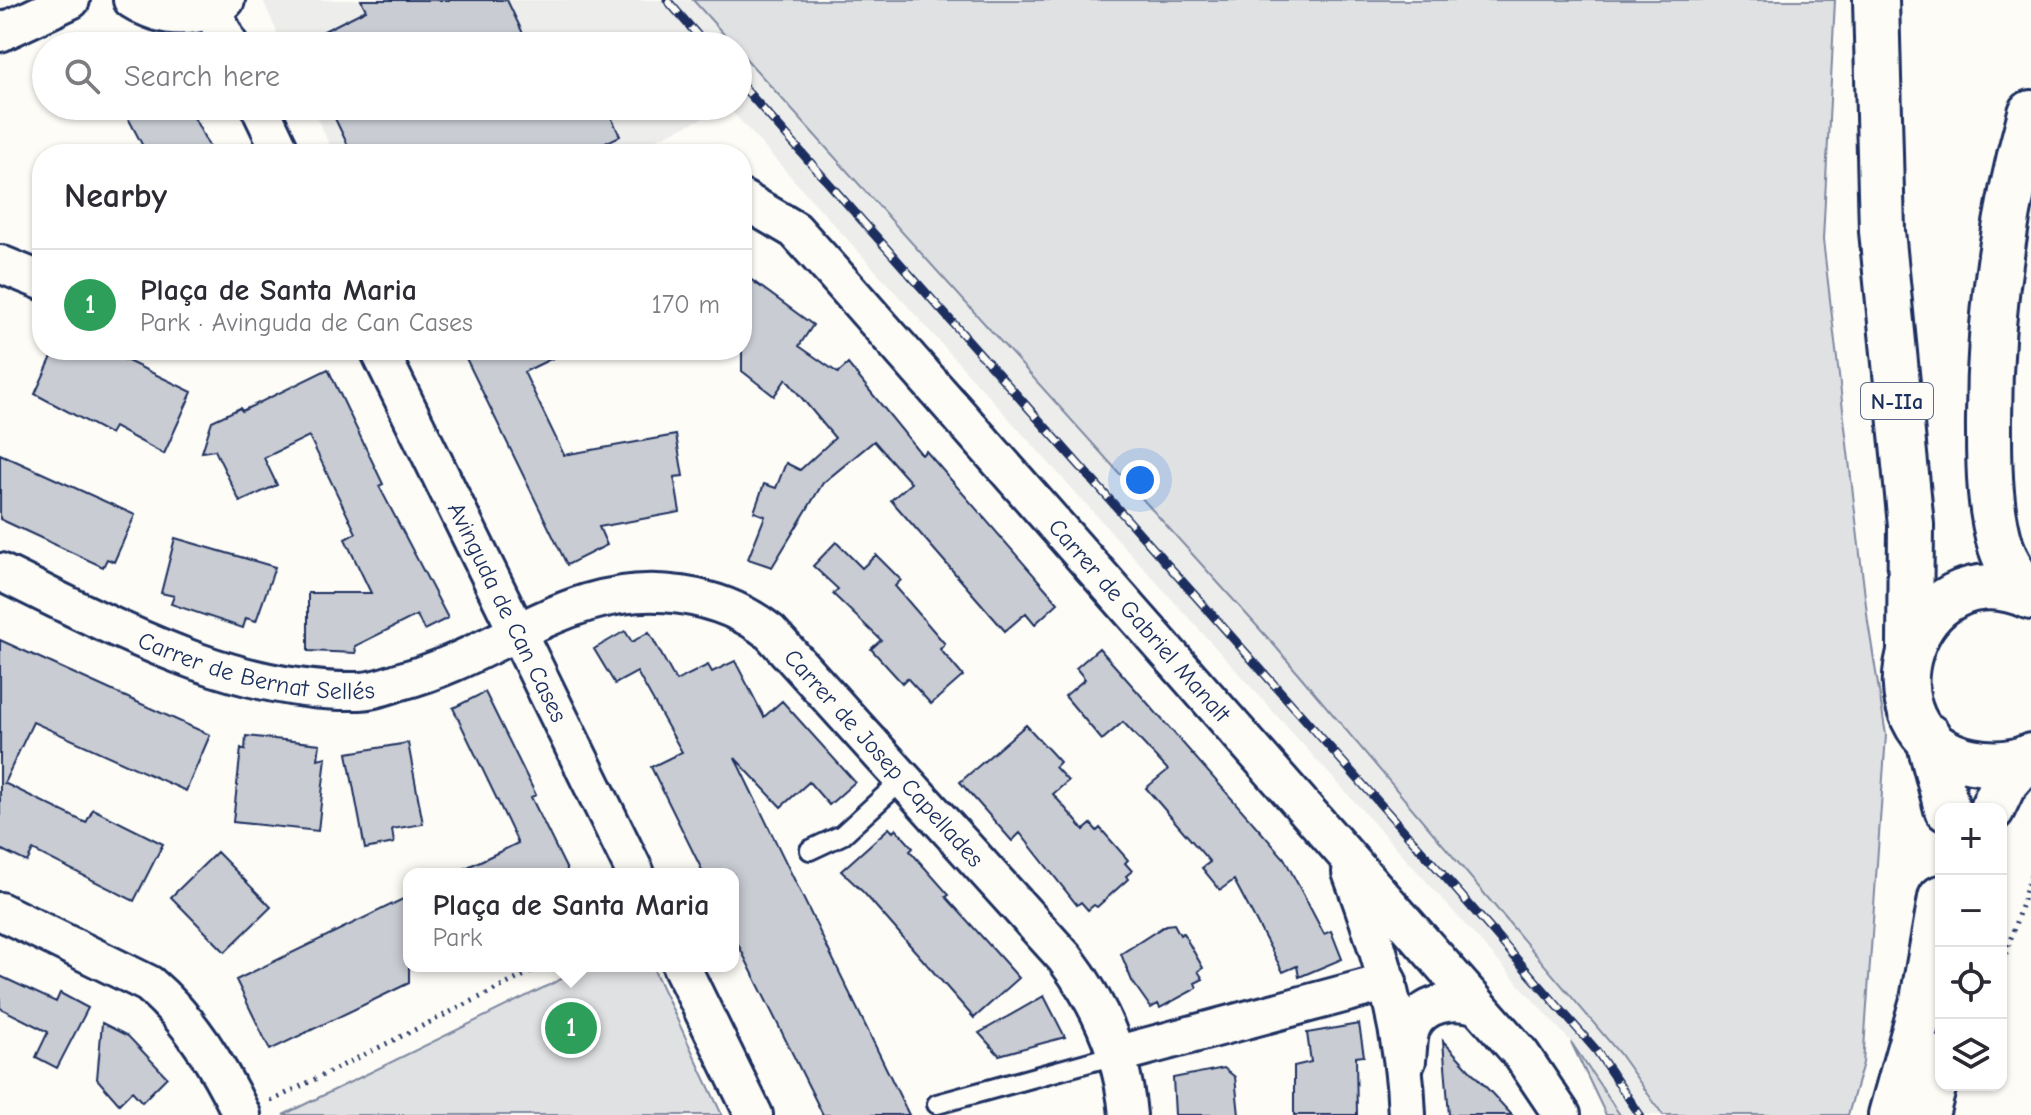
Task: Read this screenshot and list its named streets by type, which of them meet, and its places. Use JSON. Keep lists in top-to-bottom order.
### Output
{
  "streets": {
    "main road": ["N-IIa"],
    "street": [
      "Avinguda de Can Cases",
      "Carrer de Gabriel Manalt",
      "Carrer de Bernat Sellés",
      "Carrer de Josep Capellades"
    ]
  },
  "crossings": [
    ["Avinguda de Can Cases", "Carrer de Bernat Sellés"],
    ["Avinguda de Can Cases", "Carrer de Josep Capellades"],
    ["Carrer de Bernat Sellés", "Carrer de Josep Capellades"]
  ],
  "page": {
    "search": "Search here",
    "heading": "Nearby",
    "list": [
      {
        "mark": "1",
        "name": "Plaça de Santa Maria",
        "note": "Park · Avinguda de Can Cases",
        "value": "170 m"
      }
    ],
    "map_buttons": ["+", "−"],
    "popup": ["Plaça de Santa Maria", "Park"],
    "pins": "1"
  }
}
